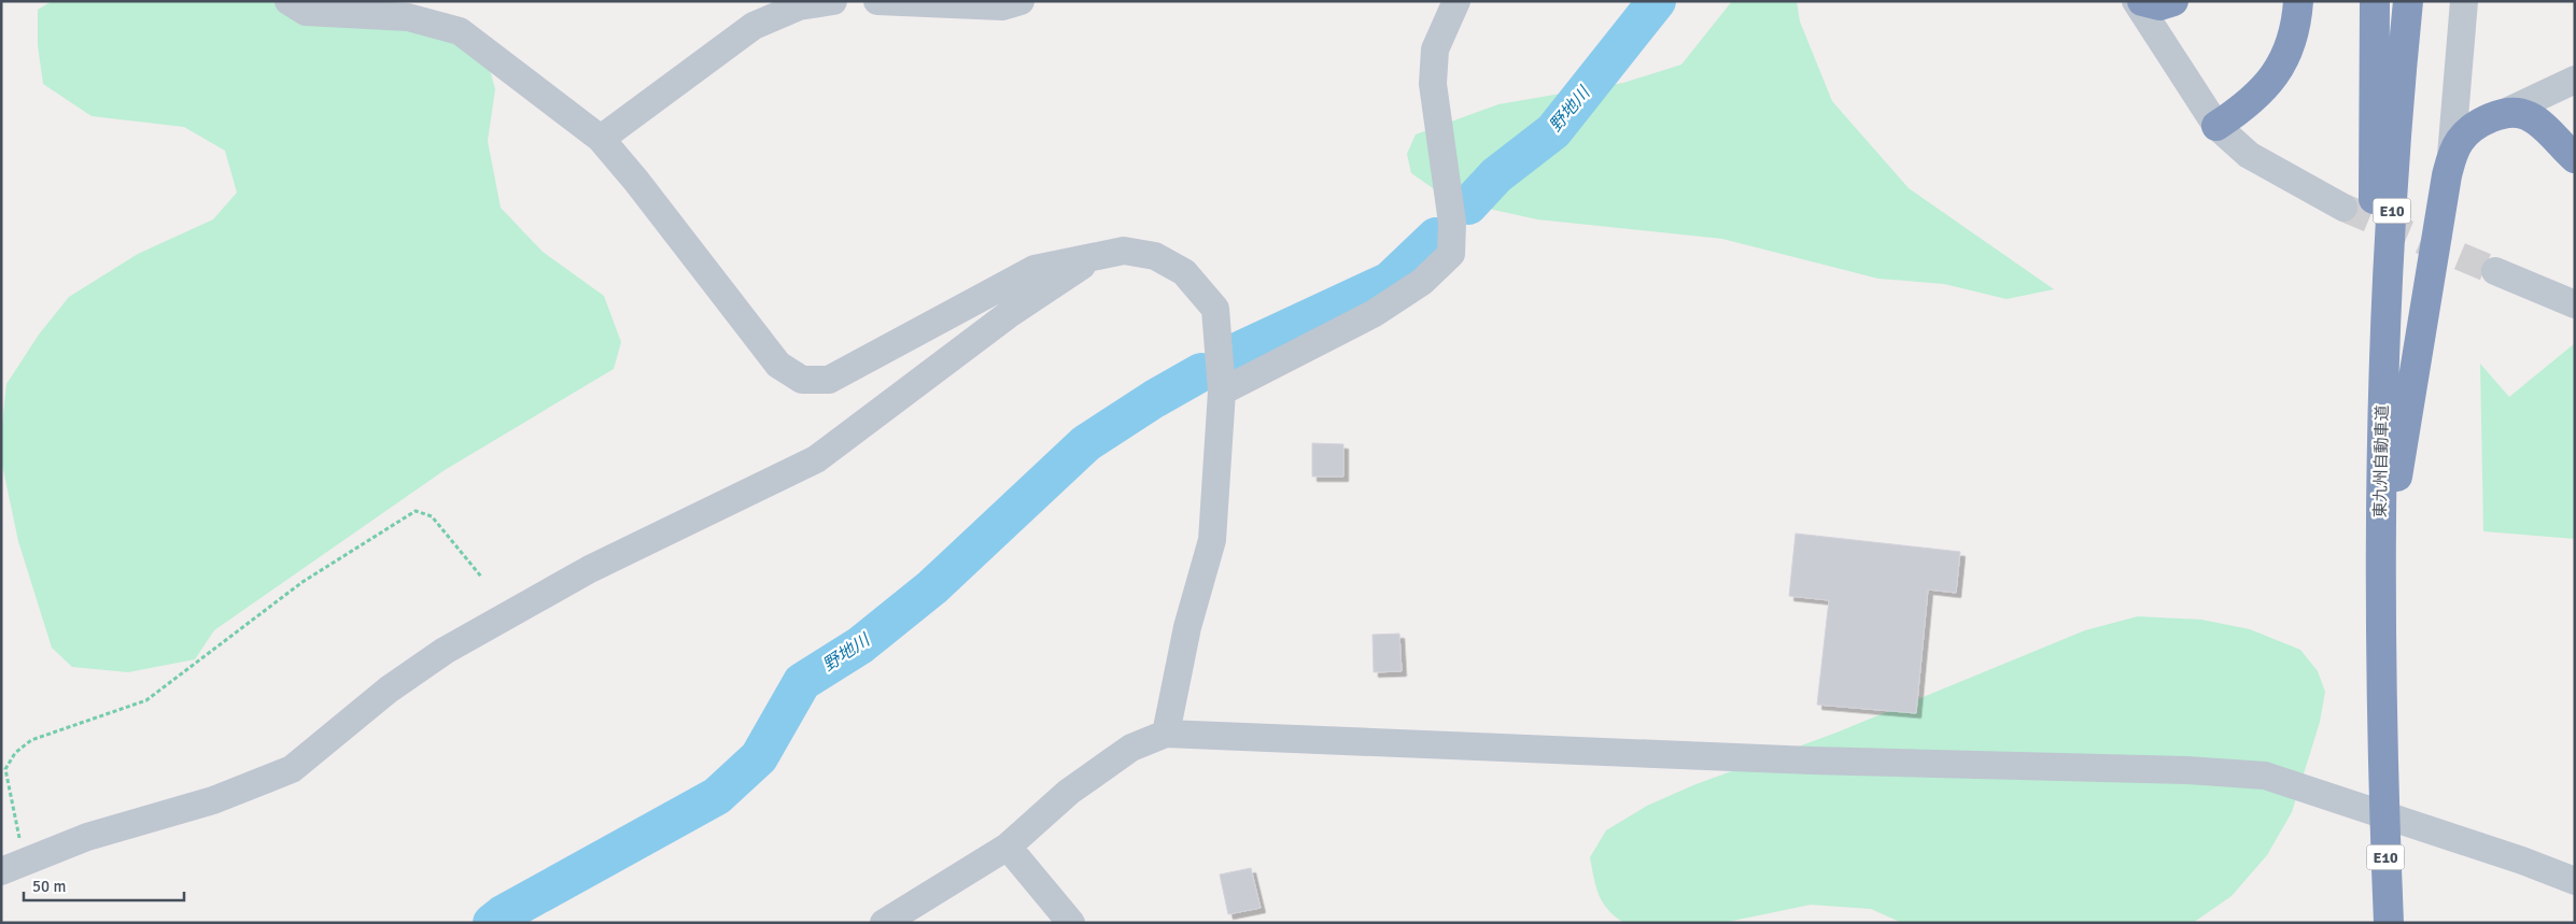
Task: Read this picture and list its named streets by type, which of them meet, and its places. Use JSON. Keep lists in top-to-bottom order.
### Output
{
  "streets": {
    "highway": ["E10", "東九州自動車道"]
  },
  "water": ["野地川"],
  "scale_bar": "50 m"
}
